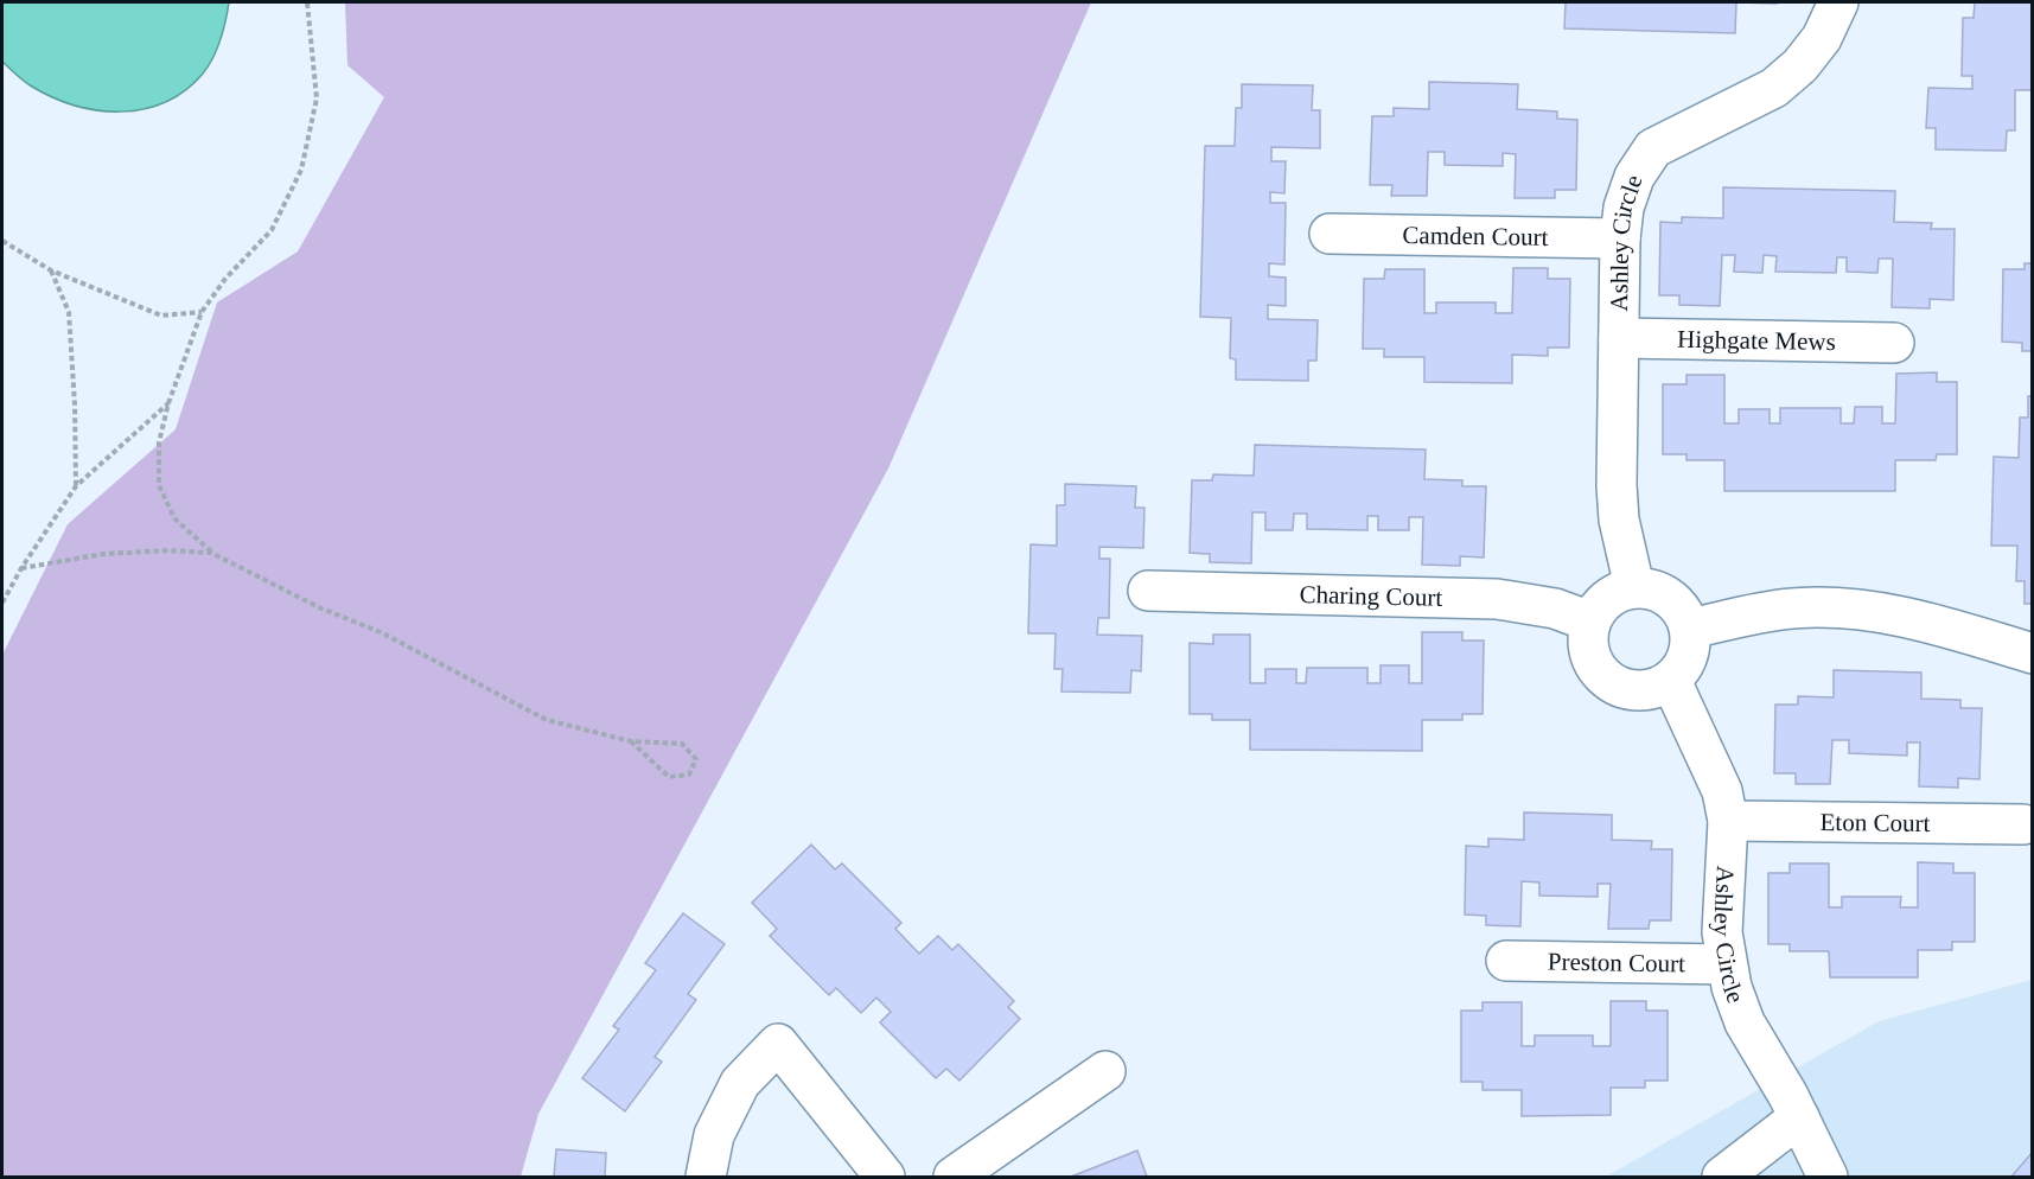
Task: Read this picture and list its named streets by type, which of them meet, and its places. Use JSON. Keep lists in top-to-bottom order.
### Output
{
  "streets": {
    "street": [
      "Camden Court",
      "Ashley Circle",
      "Highgate Mews",
      "Charing Court",
      "Eton Court",
      "Preston Court"
    ]
  },
  "crossings": [
    ["Camden Court", "Ashley Circle"],
    ["Ashley Circle", "Highgate Mews"],
    ["Ashley Circle", "Charing Court"],
    ["Ashley Circle", "Eton Court"],
    ["Ashley Circle", "Preston Court"]
  ]
}
